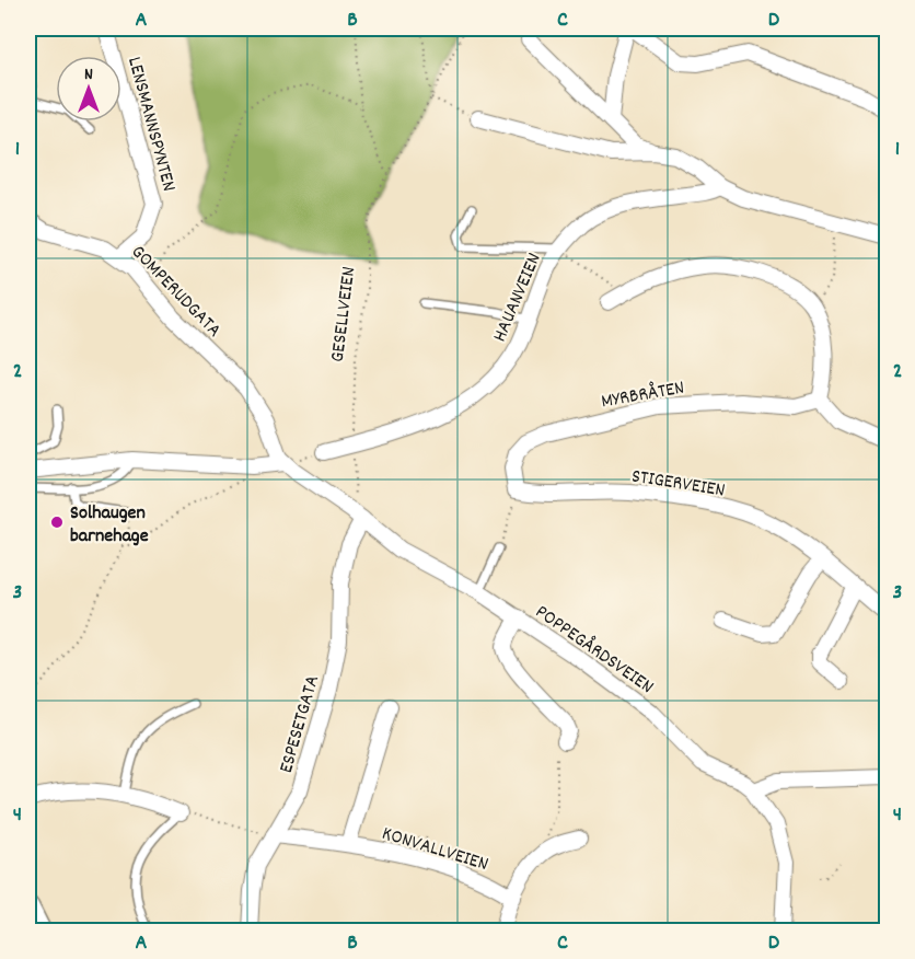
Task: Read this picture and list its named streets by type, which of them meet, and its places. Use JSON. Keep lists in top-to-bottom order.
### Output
{
  "streets": {
    "street": [
      "LENSMANNSPYNTEN",
      "GOMPERUDGATA",
      "HAUANVEIEN",
      "MYRBRÅTEN",
      "STIGERVEIEN",
      "POPPEGÅRDSVEIEN",
      "ESPESETGATA",
      "KONVALLVEIEN"
    ],
    "path": ["GESELLVEIEN"]
  },
  "crossings": [
    ["LENSMANNSPYNTEN", "GOMPERUDGATA"],
    ["GOMPERUDGATA", "POPPEGÅRDSVEIEN"],
    ["HAUANVEIEN", "GESELLVEIEN"],
    ["GESELLVEIEN", "POPPEGÅRDSVEIEN"],
    ["GESELLVEIEN", "ESPESETGATA"],
    ["MYRBRÅTEN", "STIGERVEIEN"],
    ["POPPEGÅRDSVEIEN", "ESPESETGATA"],
    ["ESPESETGATA", "KONVALLVEIEN"]
  ],
  "places": ["Solhaugen barnehage"],
  "north": "top",
  "grid": {
    "columns": [
      "A",
      "B",
      "C",
      "D"
    ],
    "rows": [
      "1",
      "2",
      "3",
      "4"
    ]
  }
}
